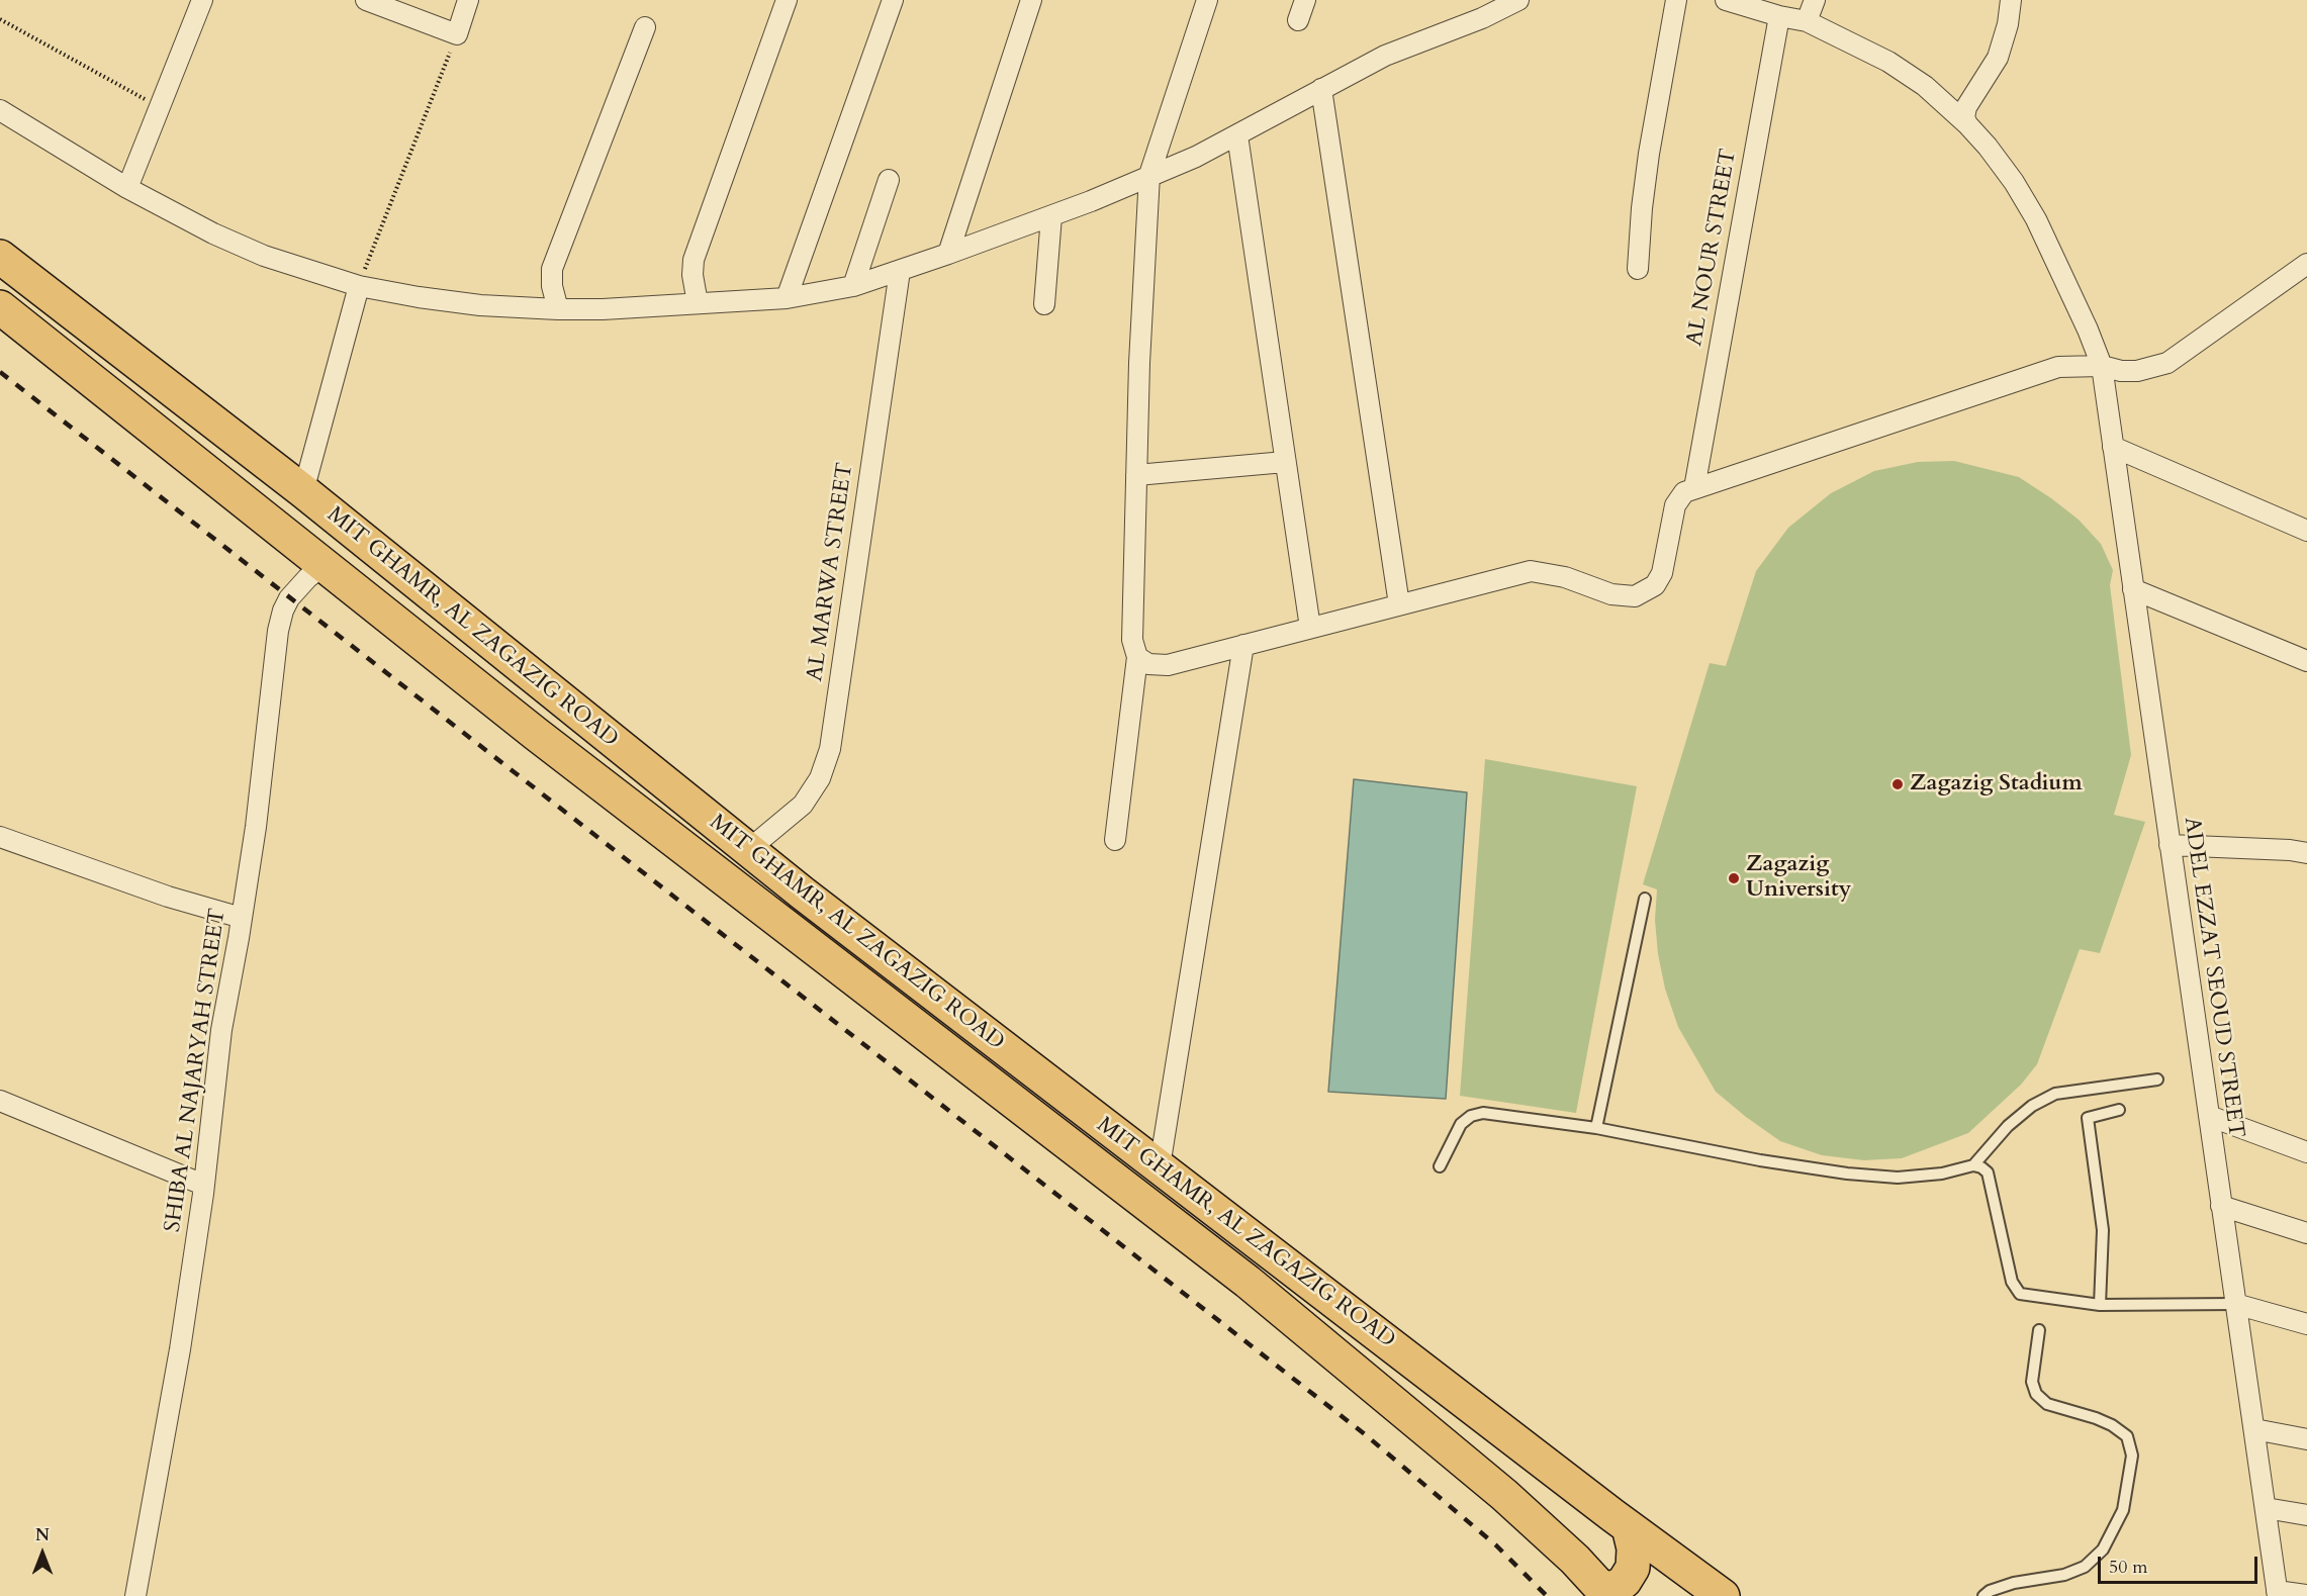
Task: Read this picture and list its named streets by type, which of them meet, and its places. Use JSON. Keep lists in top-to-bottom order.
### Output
{
  "streets": {
    "highway": ["MIT GHAMR, AL ZAGAZIG ROAD"],
    "street": [
      "AL NOUR STREET",
      "AL MARWA STREET",
      "ADEL EZZAT SEOUD STREET",
      "SHIBA AL NAJARYAH STREET"
    ]
  },
  "crossings": [
    ["AL NOUR STREET", "ADEL EZZAT SEOUD STREET"],
    ["AL MARWA STREET", "MIT GHAMR, AL ZAGAZIG ROAD"],
    ["MIT GHAMR, AL ZAGAZIG ROAD", "SHIBA AL NAJARYAH STREET"]
  ],
  "places": ["Zagazig Stadium", "Zagazig University"],
  "scale_bar": "50 m",
  "north": "top"
}
